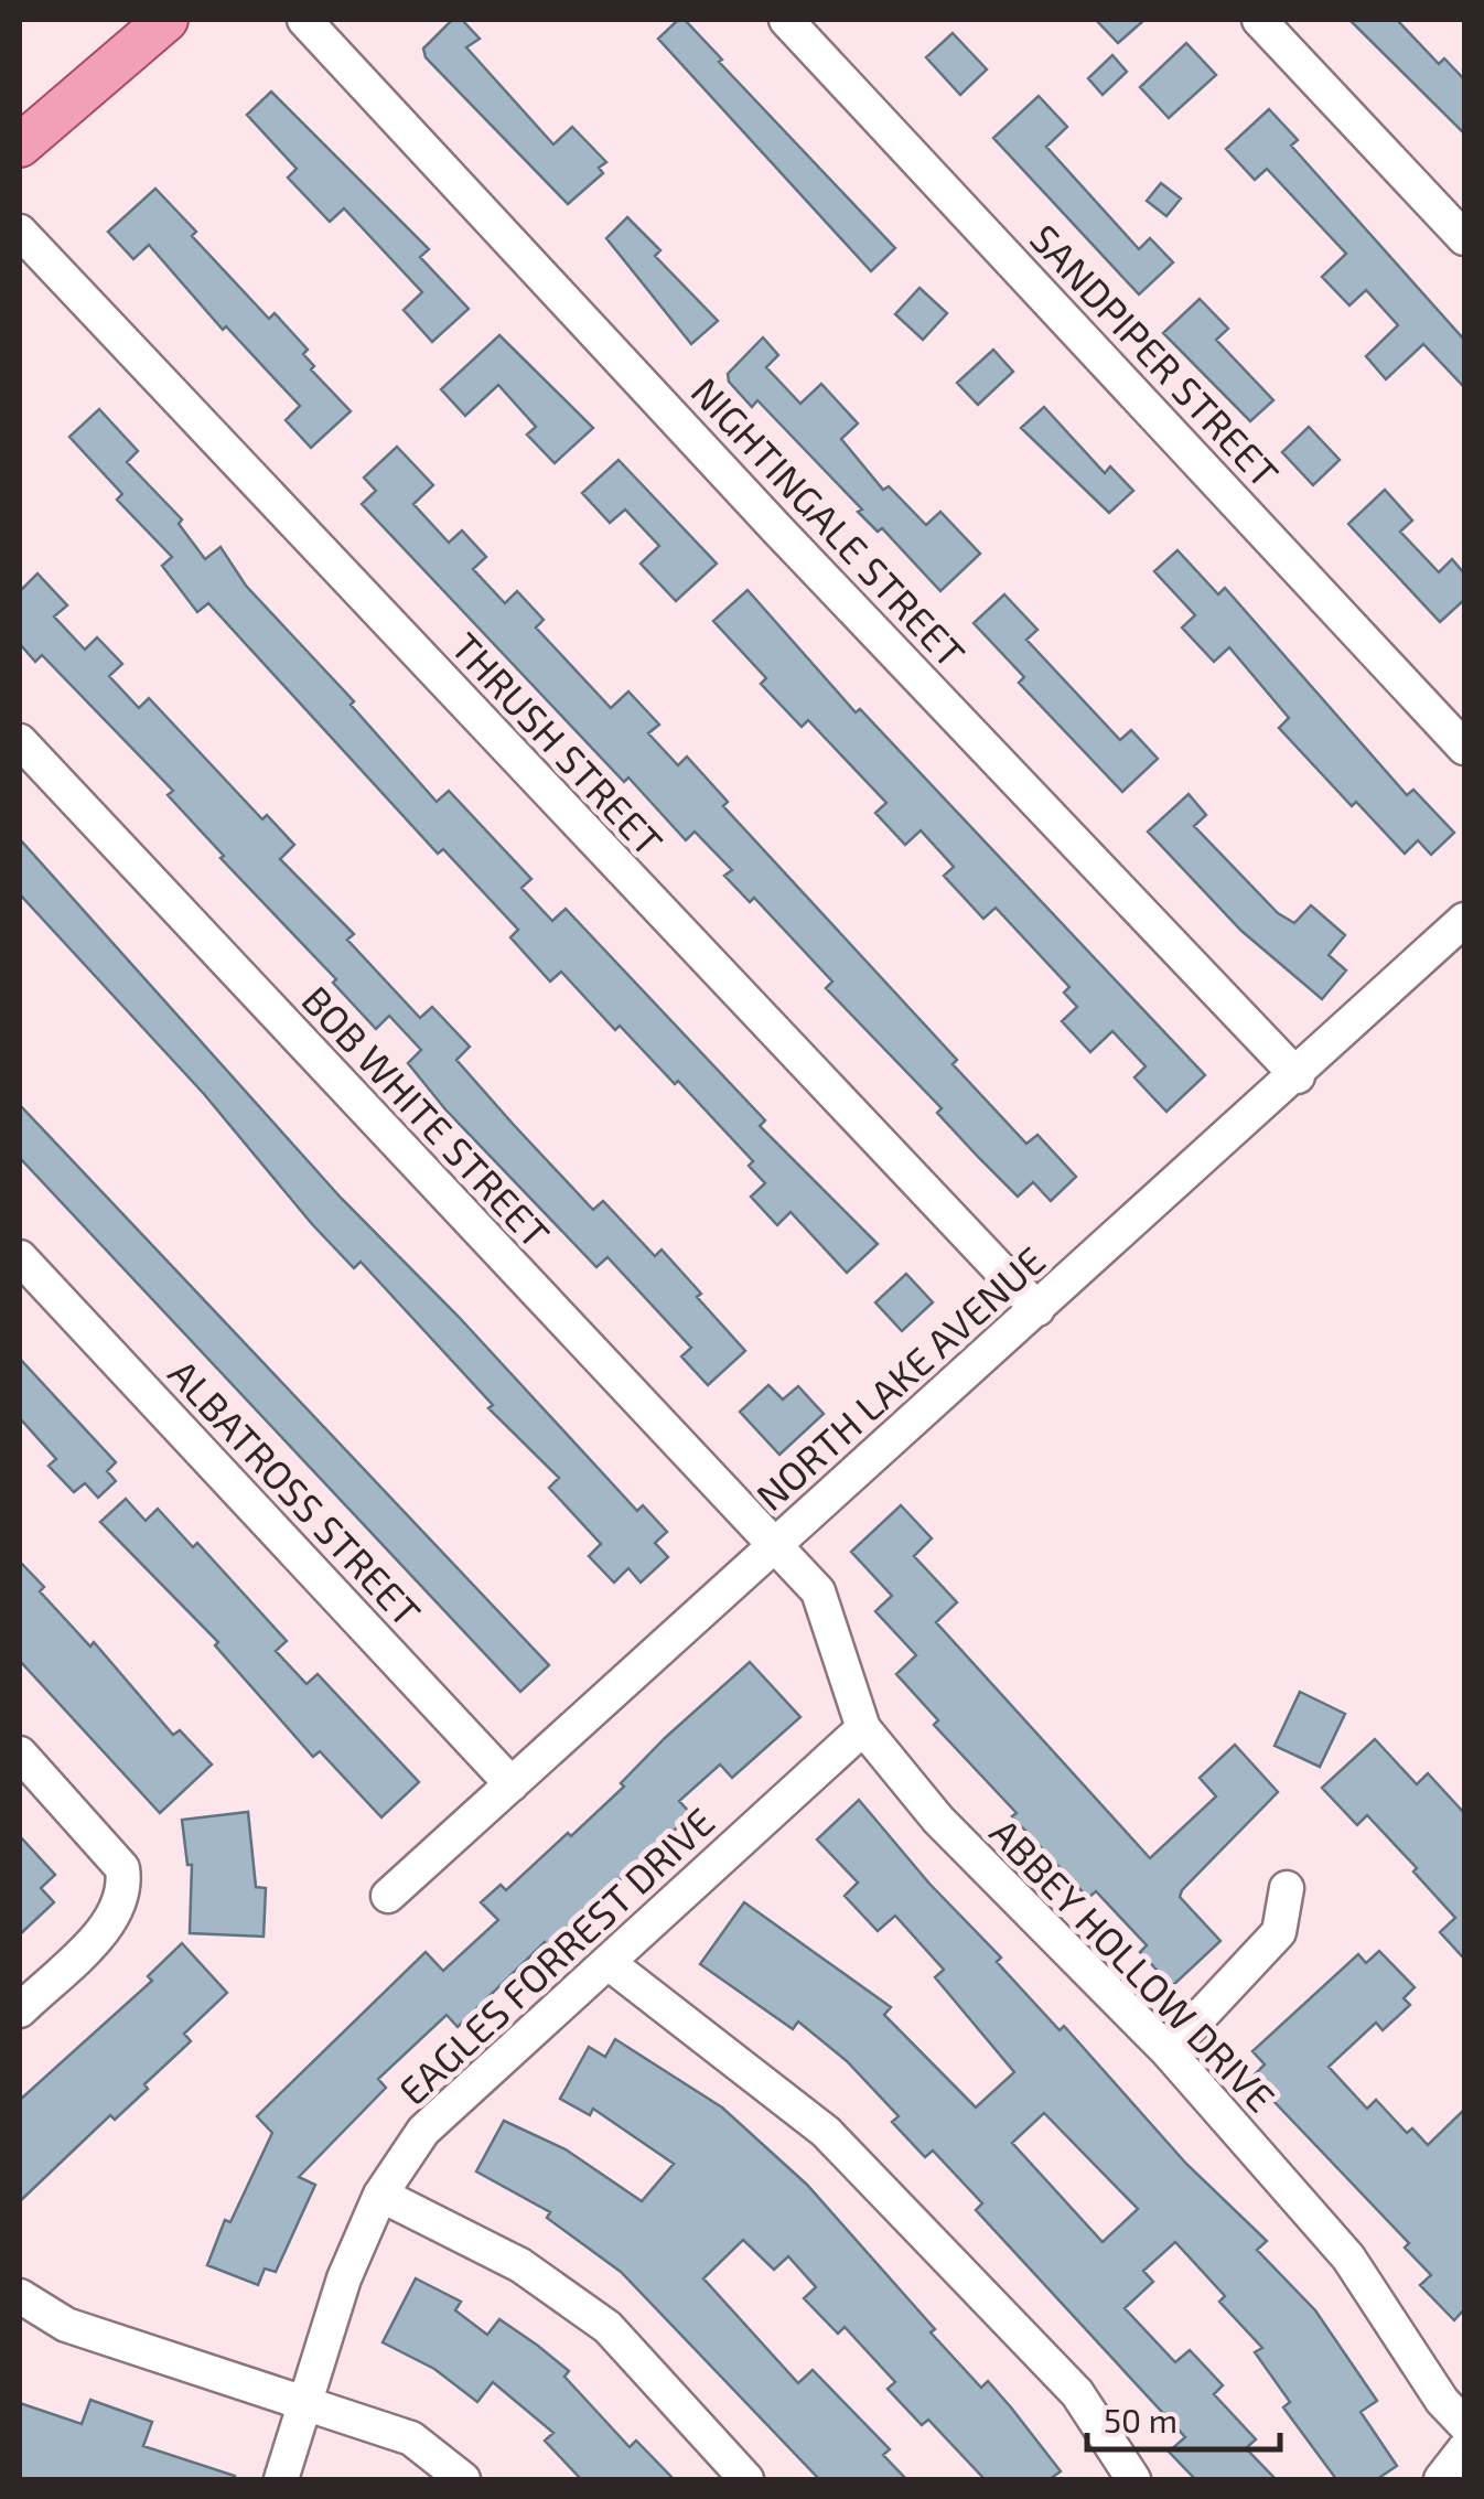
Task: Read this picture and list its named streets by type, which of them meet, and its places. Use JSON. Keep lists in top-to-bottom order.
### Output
{
  "streets": {
    "street": [
      "SANDPIPER STREET",
      "NIGHTINGALE STREET",
      "THRUSH STREET",
      "BOB WHITE STREET",
      "NORTH LAKE AVENUE",
      "ALBATROSS STREET",
      "EAGLES FORREST DRIVE",
      "ABBEY HOLLOW DRIVE"
    ]
  },
  "crossings": [
    ["NIGHTINGALE STREET", "NORTH LAKE AVENUE"],
    ["THRUSH STREET", "NORTH LAKE AVENUE"],
    ["BOB WHITE STREET", "NORTH LAKE AVENUE"],
    ["BOB WHITE STREET", "ABBEY HOLLOW DRIVE"],
    ["NORTH LAKE AVENUE", "ALBATROSS STREET"],
    ["NORTH LAKE AVENUE", "ABBEY HOLLOW DRIVE"],
    ["EAGLES FORREST DRIVE", "ABBEY HOLLOW DRIVE"]
  ],
  "scale_bar": "50 m"
}
